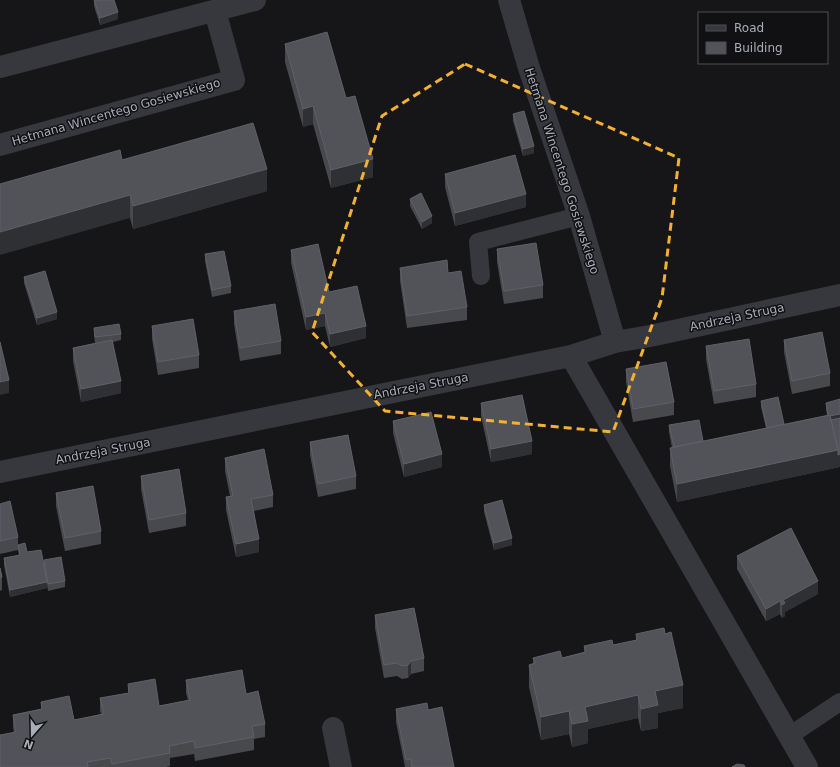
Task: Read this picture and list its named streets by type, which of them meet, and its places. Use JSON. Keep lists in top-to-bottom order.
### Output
{
  "streets": {
    "street": ["Hetmana Wincentego Gosiewskiego", "Andrzeja Struga"]
  },
  "crossings": [
    ["Hetmana Wincentego Gosiewskiego", "Andrzeja Struga"]
  ],
  "legend": ["Road", "Building"],
  "north": "bottom"
}
